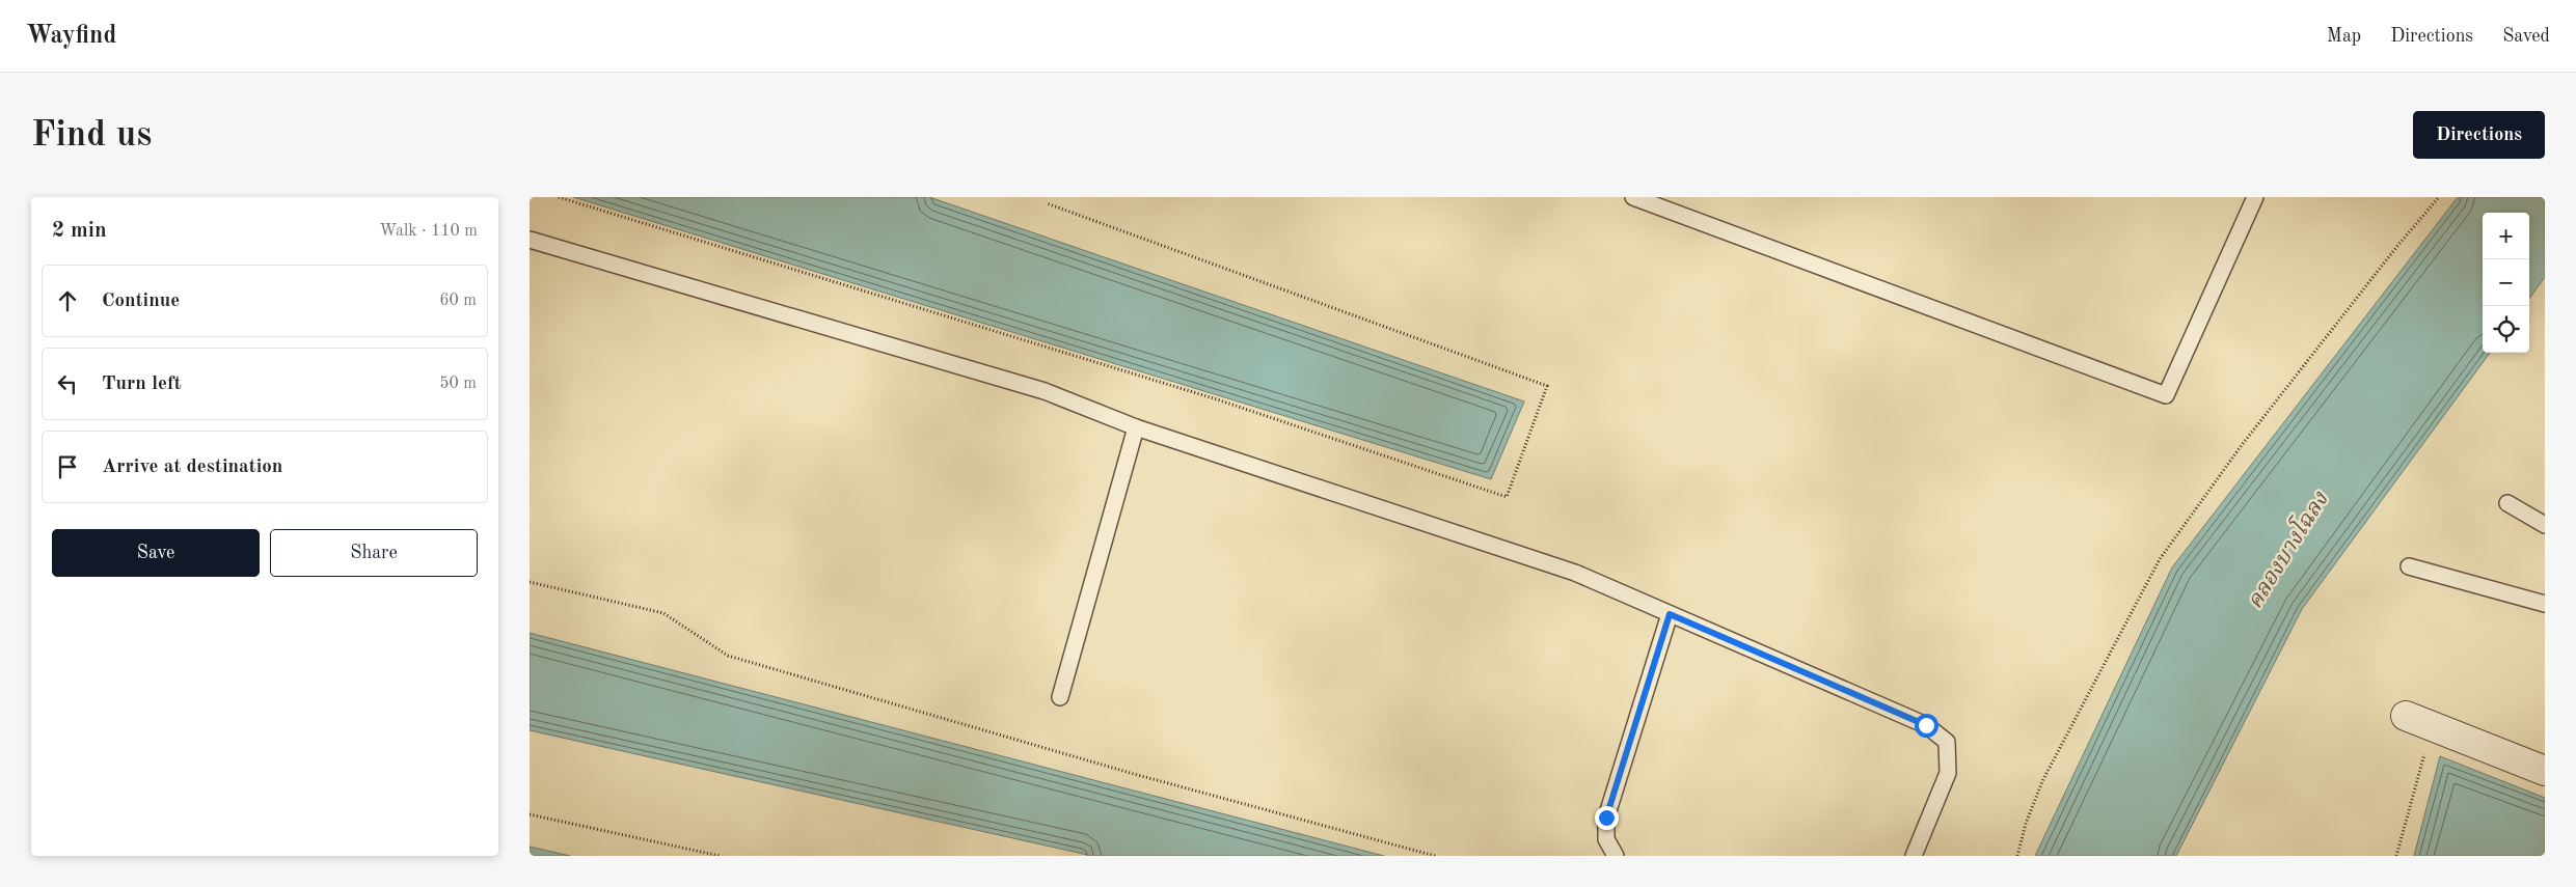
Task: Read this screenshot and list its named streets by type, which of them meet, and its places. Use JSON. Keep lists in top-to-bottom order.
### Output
{
  "water": ["คลองบางโฉลง"],
  "page": {
    "header": "Wayfind",
    "nav": ["Map", "Directions", "Saved"],
    "buttons": [
      "Directions",
      ["Save", "Share"]
    ],
    "title": "Find us",
    "heading": ["2 min", "Walk · 110 m"],
    "map_buttons": ["+", "−"],
    "list": [
      ["Continue", "60 m"],
      ["Turn left", "50 m"],
      "Arrive at destination"
    ]
  }
}
